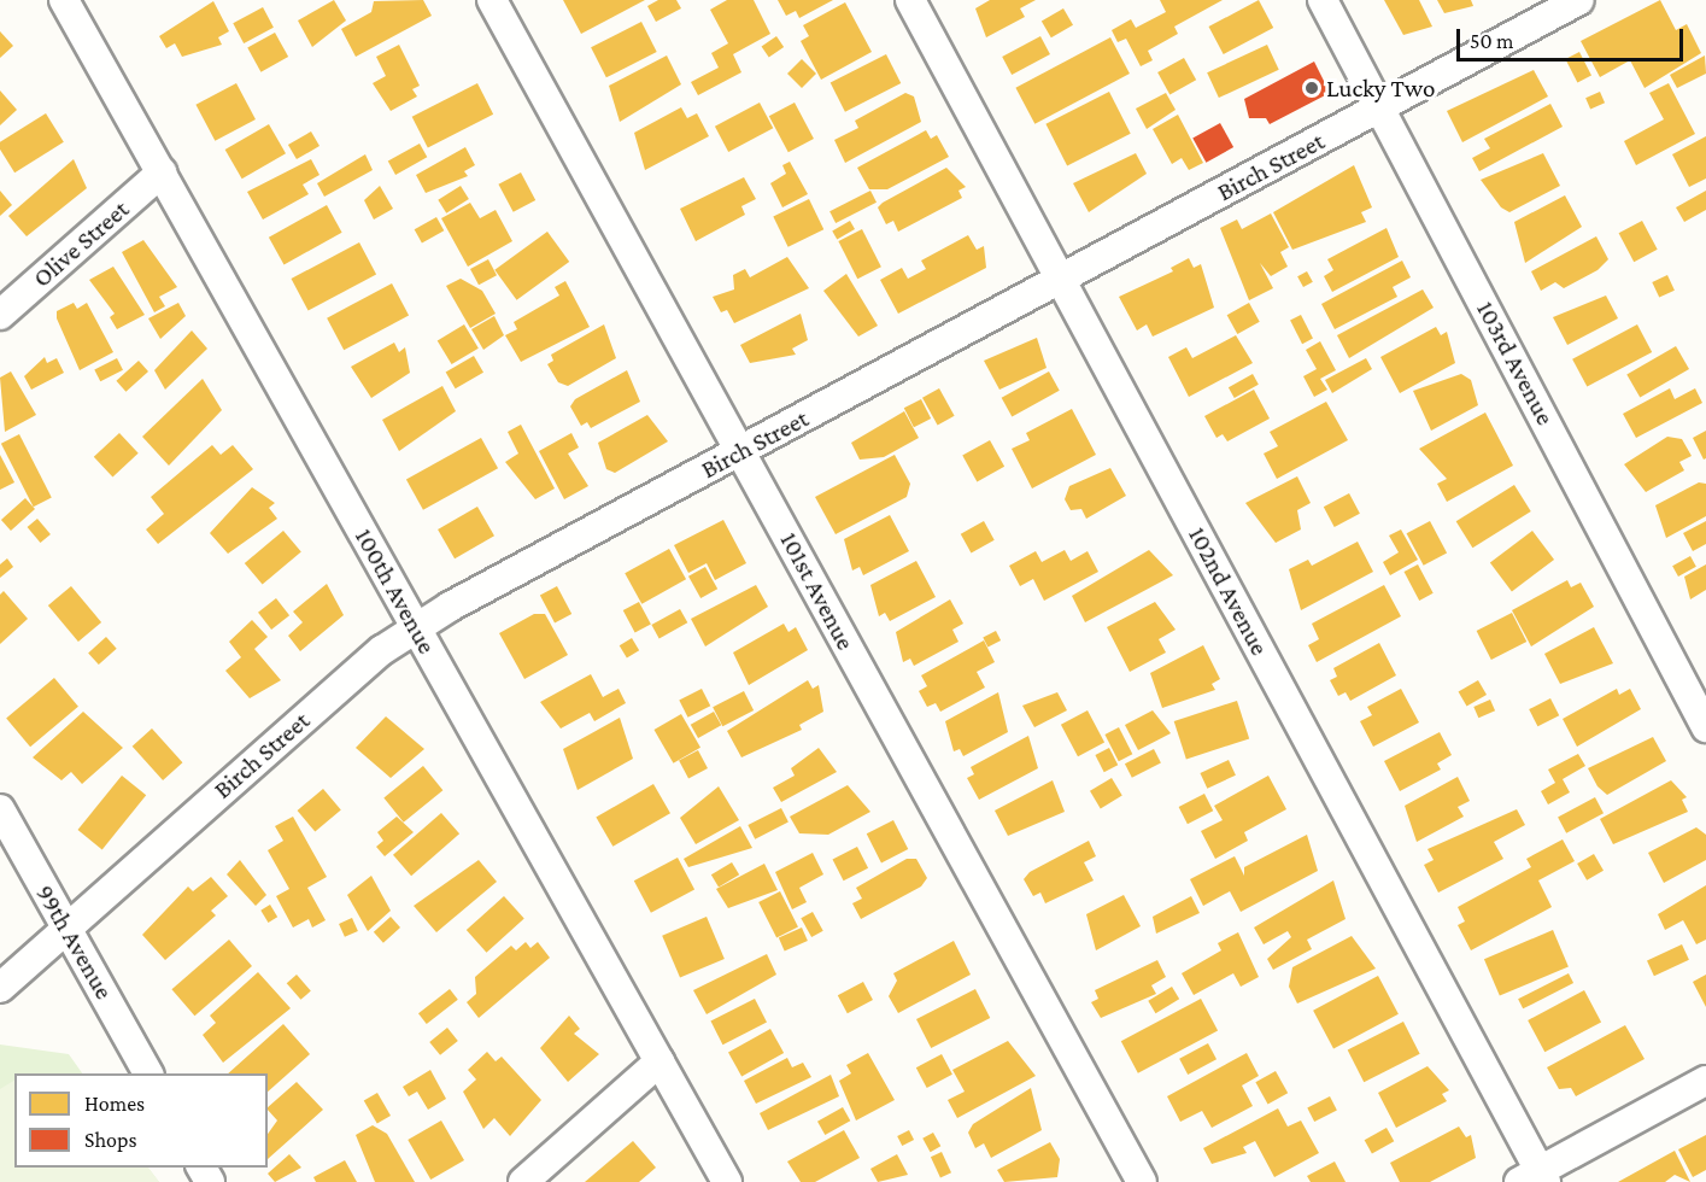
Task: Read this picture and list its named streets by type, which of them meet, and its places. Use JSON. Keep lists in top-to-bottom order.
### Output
{
  "streets": {
    "street": [
      "Birch Street",
      "Olive Street",
      "103rd Avenue",
      "100th Avenue",
      "101st Avenue",
      "102nd Avenue",
      "99th Avenue"
    ]
  },
  "crossings": [
    ["Birch Street", "103rd Avenue"],
    ["Birch Street", "100th Avenue"],
    ["Birch Street", "101st Avenue"],
    ["Birch Street", "102nd Avenue"],
    ["Birch Street", "99th Avenue"],
    ["Olive Street", "100th Avenue"]
  ],
  "places": ["Lucky Two"],
  "legend": ["Homes", "Shops"],
  "scale_bar": "50 m"
}
